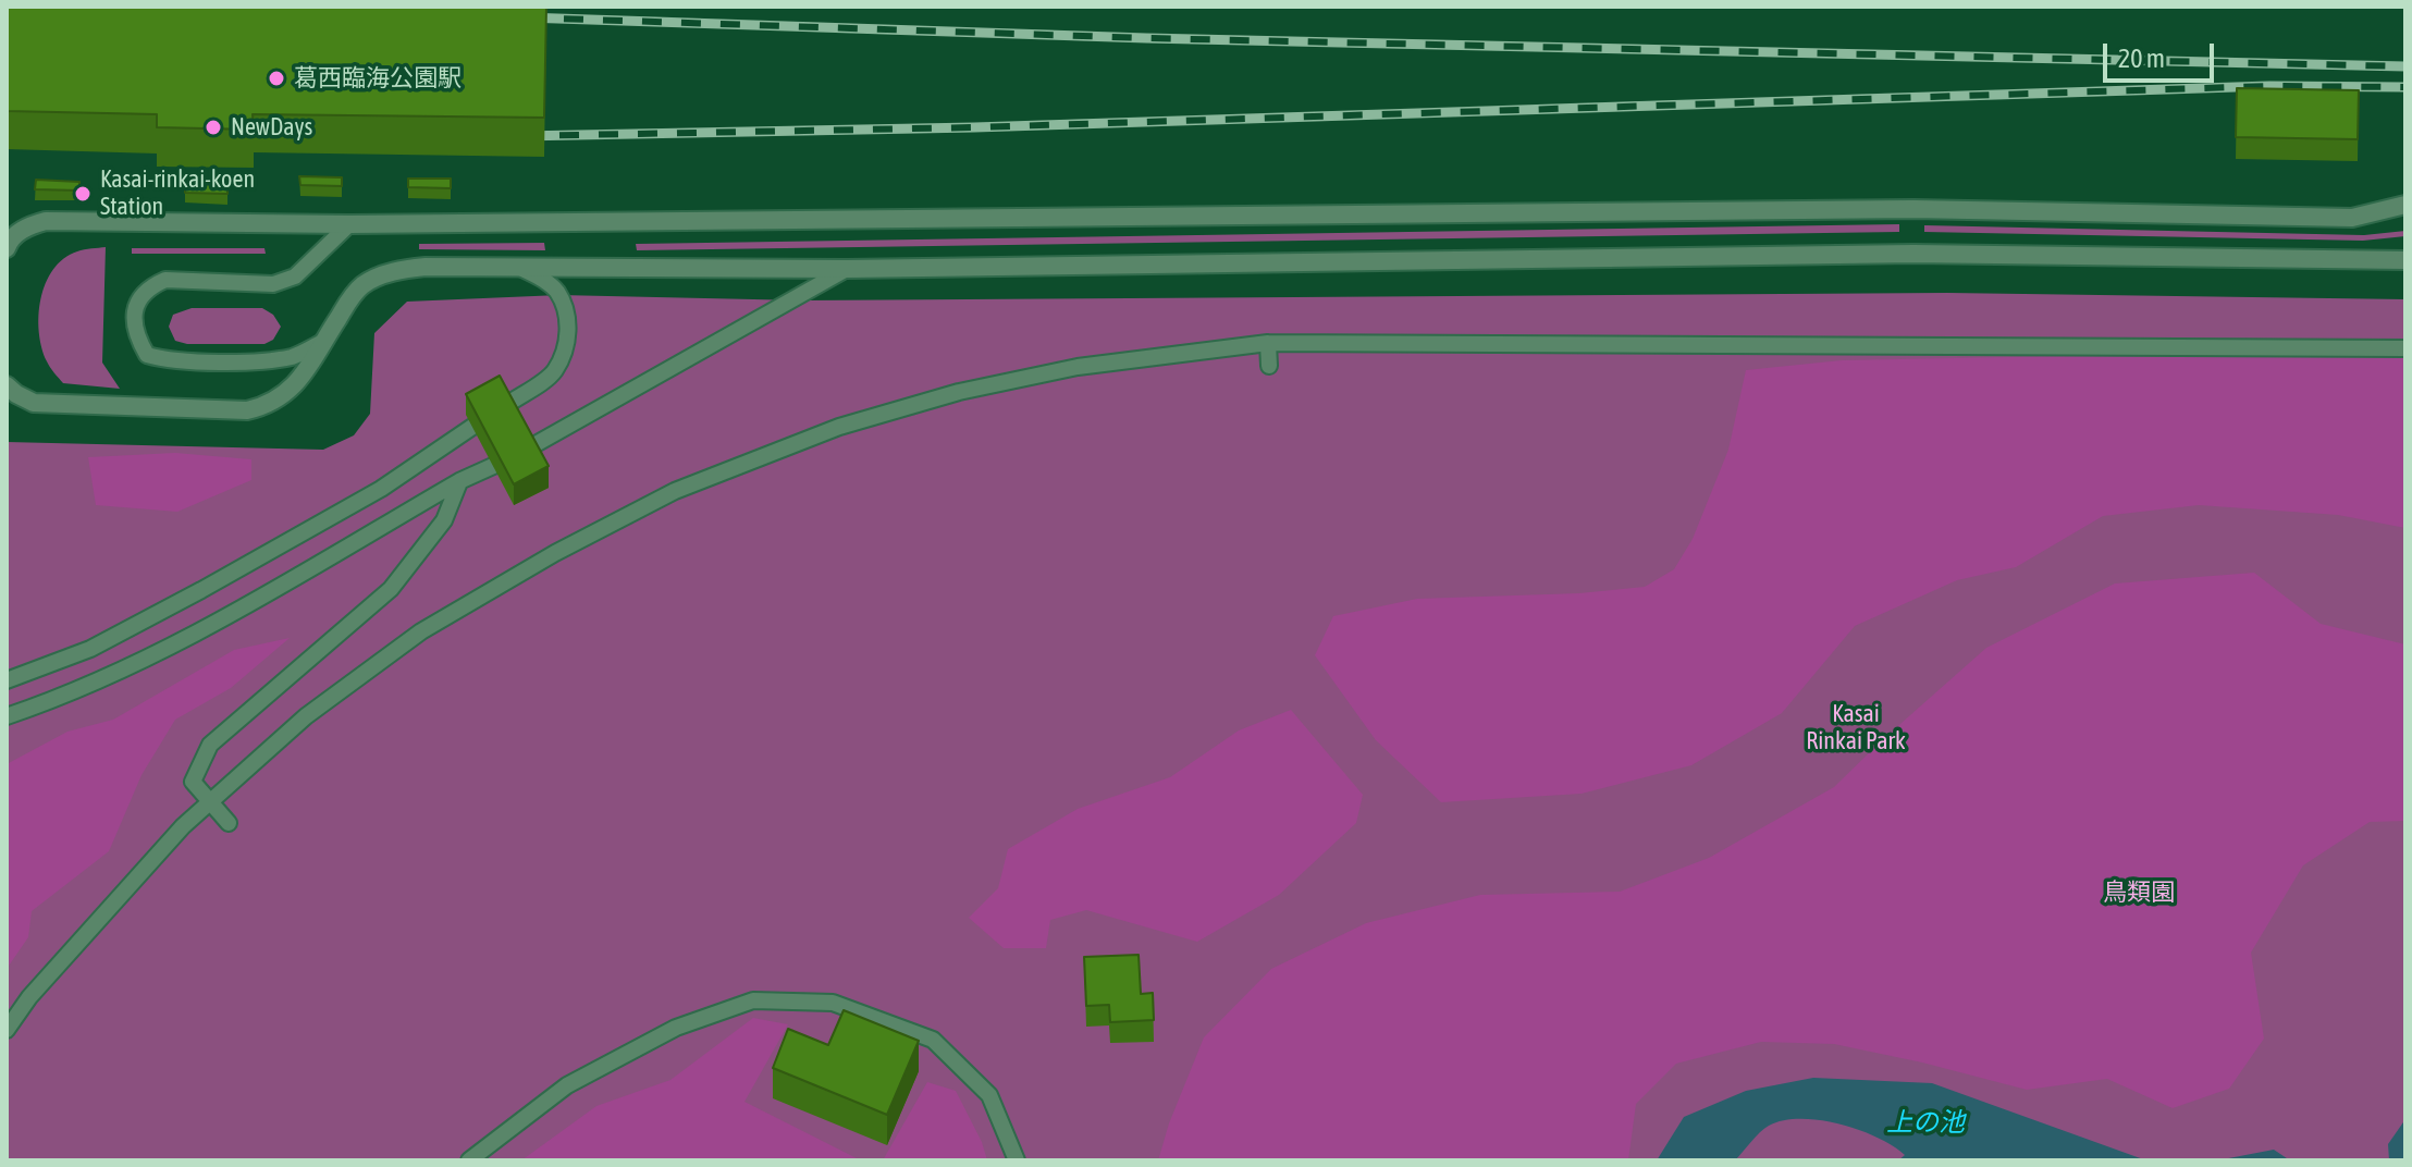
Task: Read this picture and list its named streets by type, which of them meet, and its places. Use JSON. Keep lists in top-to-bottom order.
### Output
{
  "water": ["上の池"],
  "parks": ["Kasai Rinkai Park", "鳥類園"],
  "places": ["葛西臨海公園駅", "NewDays", "Kasai-rinkai-koen Station"],
  "scale_bar": "20 m"
}
